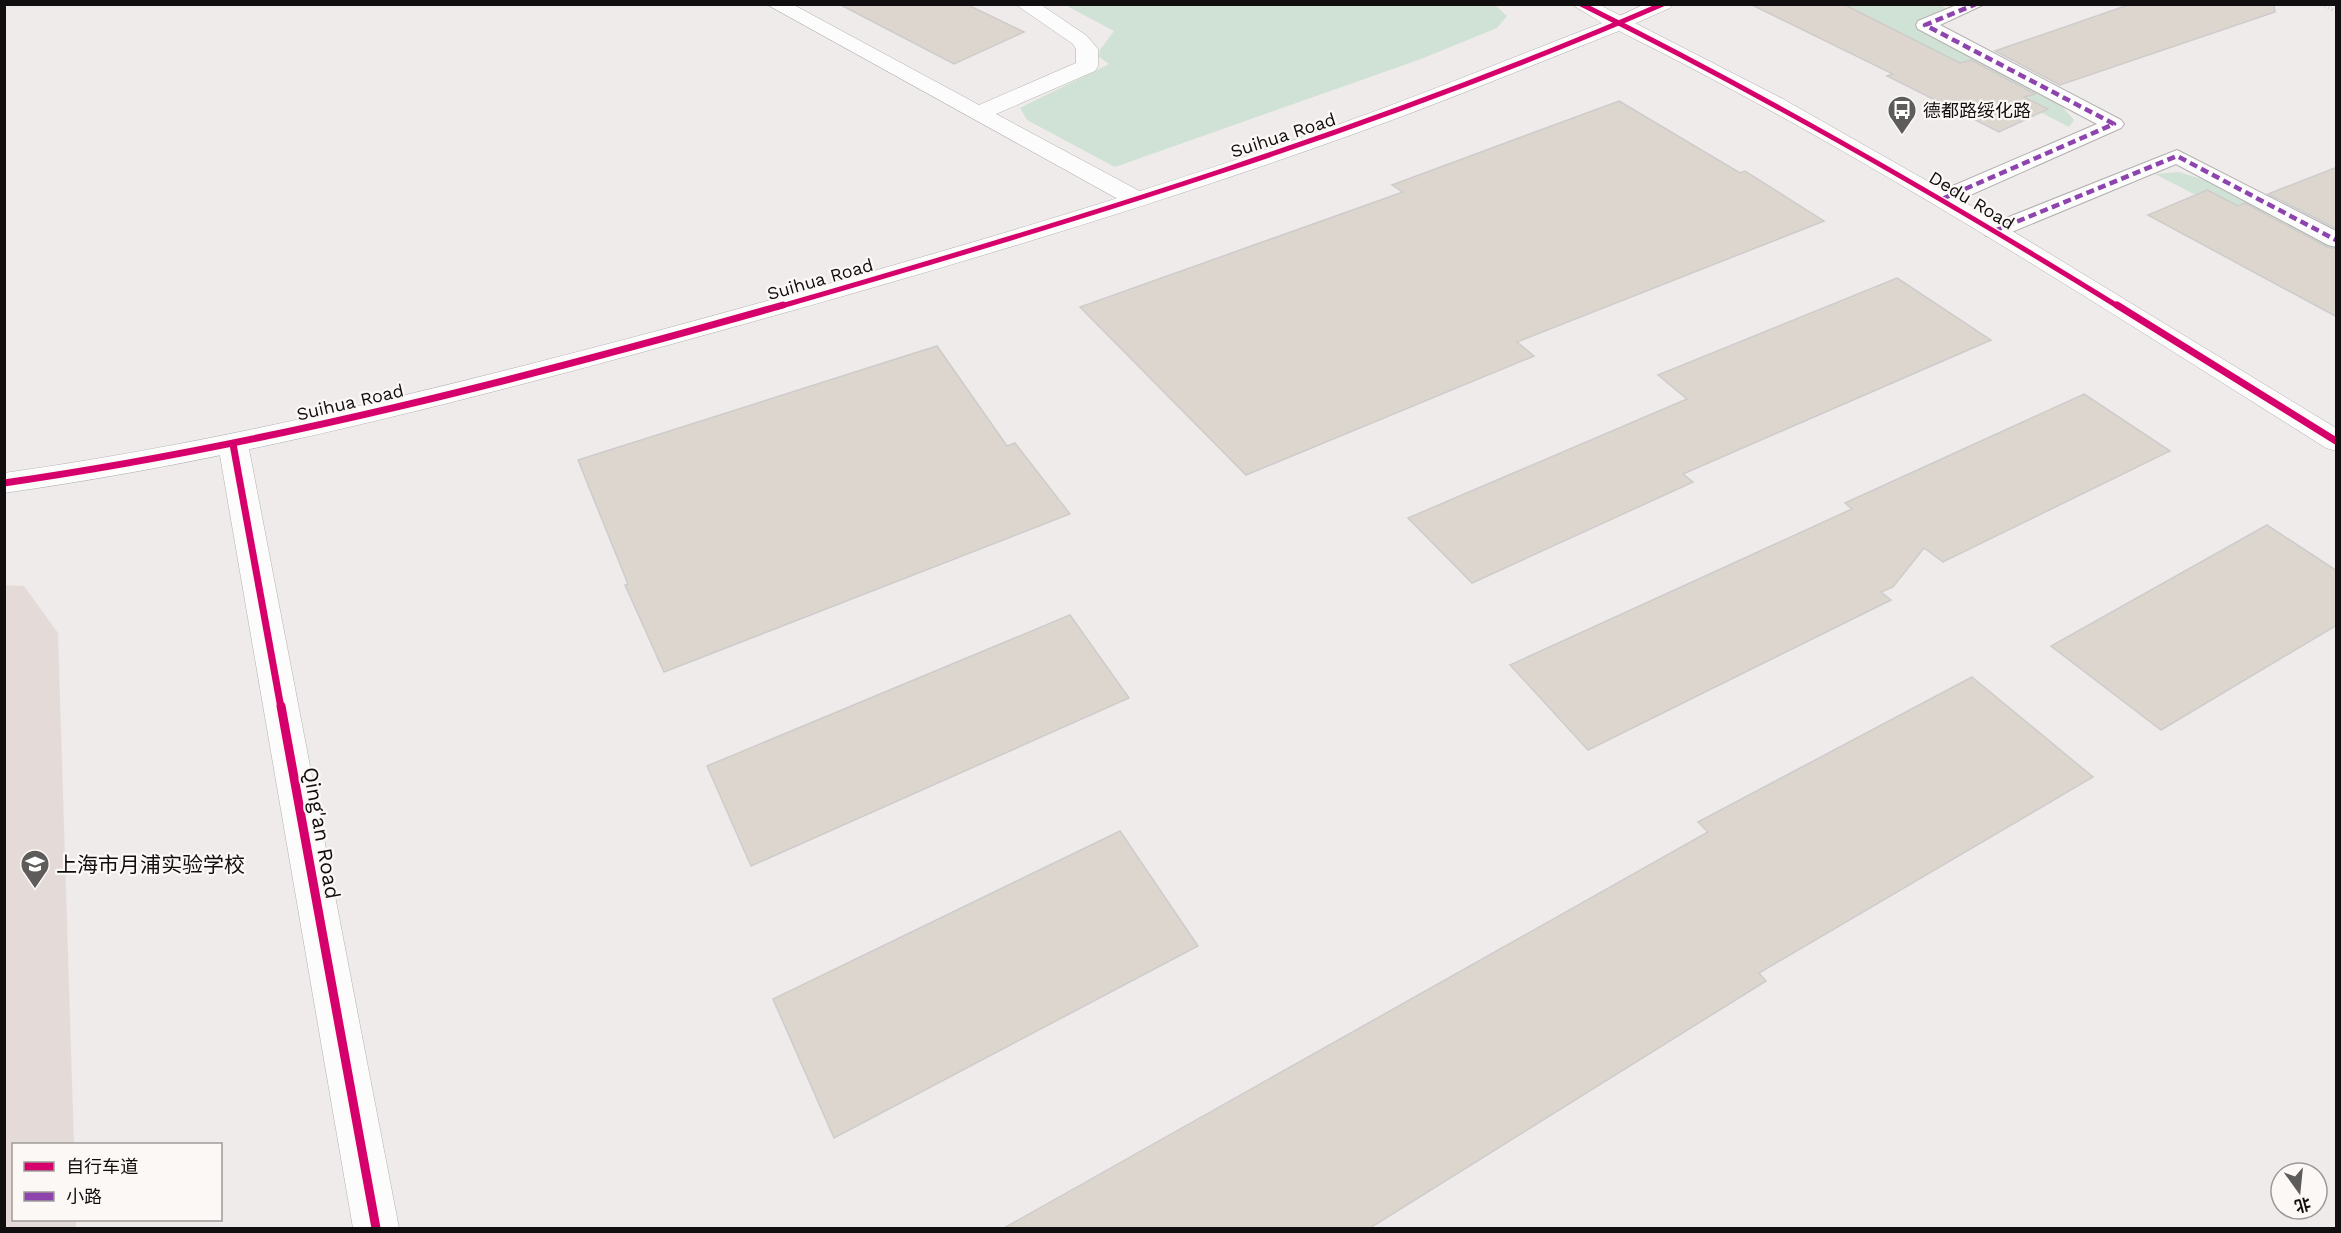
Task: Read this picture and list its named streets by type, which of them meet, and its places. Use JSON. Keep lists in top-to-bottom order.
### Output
{
  "streets": {
    "street": ["Suihua Road", "Dedu Road", "Qing'an Road"]
  },
  "crossings": [
    ["Suihua Road", "Dedu Road"],
    ["Suihua Road", "Qing'an Road"]
  ],
  "places": {
    "bus stop": ["德都路绥化路"],
    "school or university": ["上海市月浦实验学校"]
  },
  "legend": ["自行车道", "小路"],
  "north": "bottom"
}
